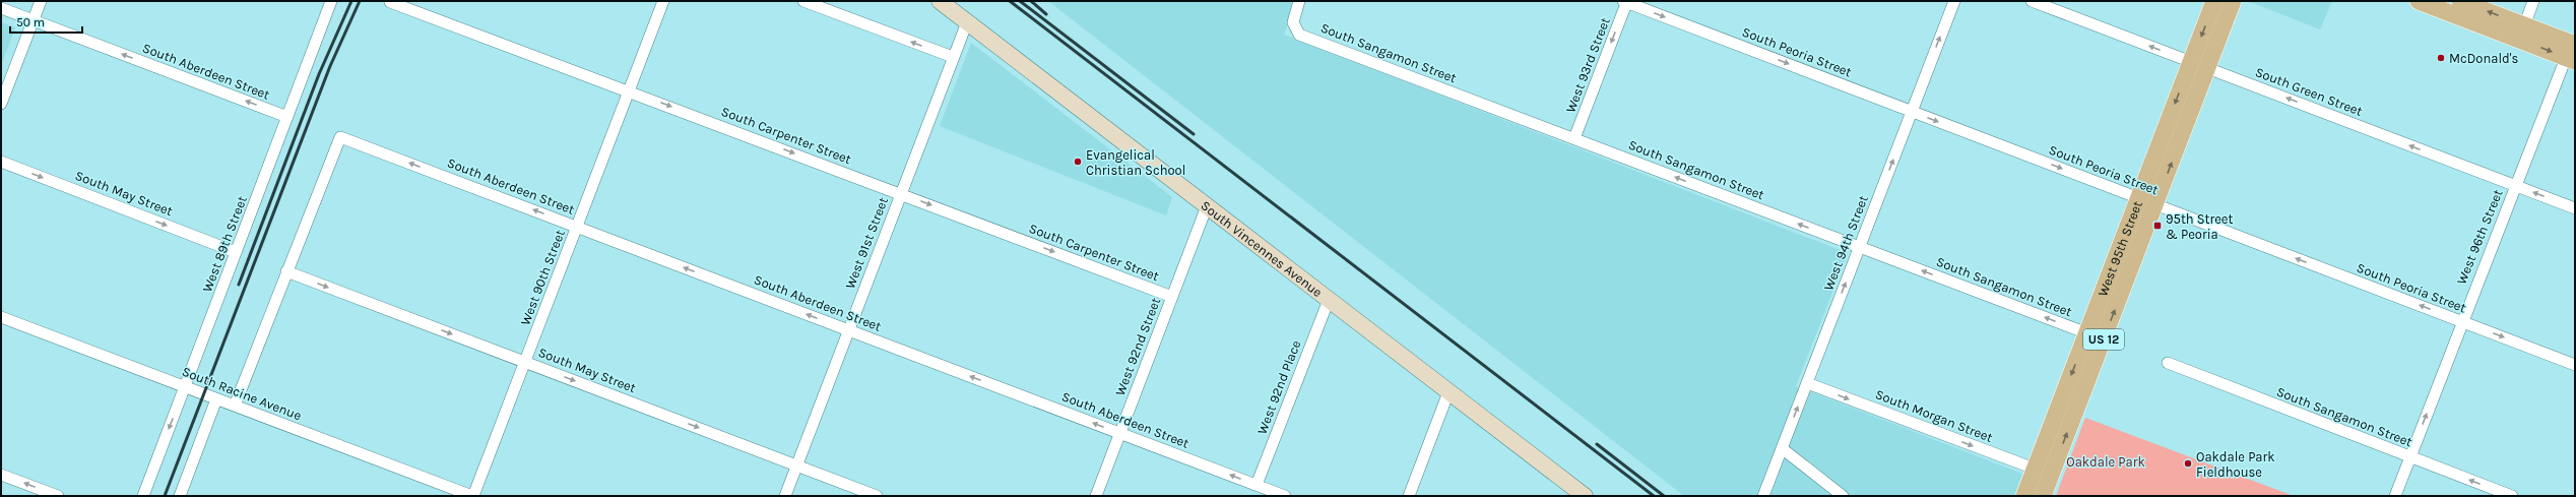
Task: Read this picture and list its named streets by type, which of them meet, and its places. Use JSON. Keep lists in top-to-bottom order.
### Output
{
  "streets": {
    "main road": ["South Vincennes Avenue", "West 95th Street", "US 12"],
    "street": [
      "South Peoria Street",
      "South Sangamon Street",
      "West 93rd Street",
      "South Aberdeen Street",
      "South Green Street",
      "South Carpenter Street",
      "South May Street",
      "West 96th Street",
      "West 91st Street",
      "West 94th Street",
      "West 89th Street",
      "West 90th Street",
      "West 92nd Street",
      "West 92nd Place",
      "South Racine Avenue",
      "South Morgan Street"
    ]
  },
  "crossings": [
    ["South Peoria Street", "West 93rd Street"],
    ["South Peoria Street", "West 96th Street"],
    ["South Peoria Street", "West 94th Street"],
    ["South Peoria Street", "West 95th Street"],
    ["South Sangamon Street", "West 93rd Street"],
    ["South Sangamon Street", "West 96th Street"],
    ["South Sangamon Street", "West 94th Street"],
    ["South Sangamon Street", "West 95th Street"],
    ["South Aberdeen Street", "South May Street"],
    ["South Aberdeen Street", "West 91st Street"],
    ["South Aberdeen Street", "West 89th Street"],
    ["South Aberdeen Street", "West 90th Street"],
    ["South Aberdeen Street", "West 92nd Street"],
    ["South Aberdeen Street", "West 92nd Place"],
    ["South Green Street", "West 96th Street"],
    ["South Green Street", "West 95th Street"],
    ["South Carpenter Street", "West 91st Street"],
    ["South Carpenter Street", "West 90th Street"],
    ["South Carpenter Street", "West 92nd Street"],
    ["South May Street", "West 91st Street"],
    ["South May Street", "West 89th Street"],
    ["South May Street", "West 90th Street"],
    ["West 91st Street", "South Vincennes Avenue"],
    ["West 94th Street", "South Morgan Street"],
    ["West 89th Street", "South Racine Avenue"],
    ["South Vincennes Avenue", "West 92nd Street"],
    ["South Vincennes Avenue", "West 92nd Place"],
    ["West 95th Street", "South Morgan Street"],
    ["West 90th Street", "South Racine Avenue"]
  ],
  "one_way": [
    "South Sangamon Street",
    "West 93rd Street",
    "South Aberdeen Street",
    "South Green Street",
    "South Carpenter Street",
    "South May Street",
    "West 94th Street"
  ],
  "parks": ["Oakdale Park"],
  "places": {
    "other": ["McDonald's", "Evangelical Christian School", "Oakdale Park Fieldhouse"],
    "transit": ["95th Street & Peoria"]
  },
  "scale_bar": "50 m"
}
